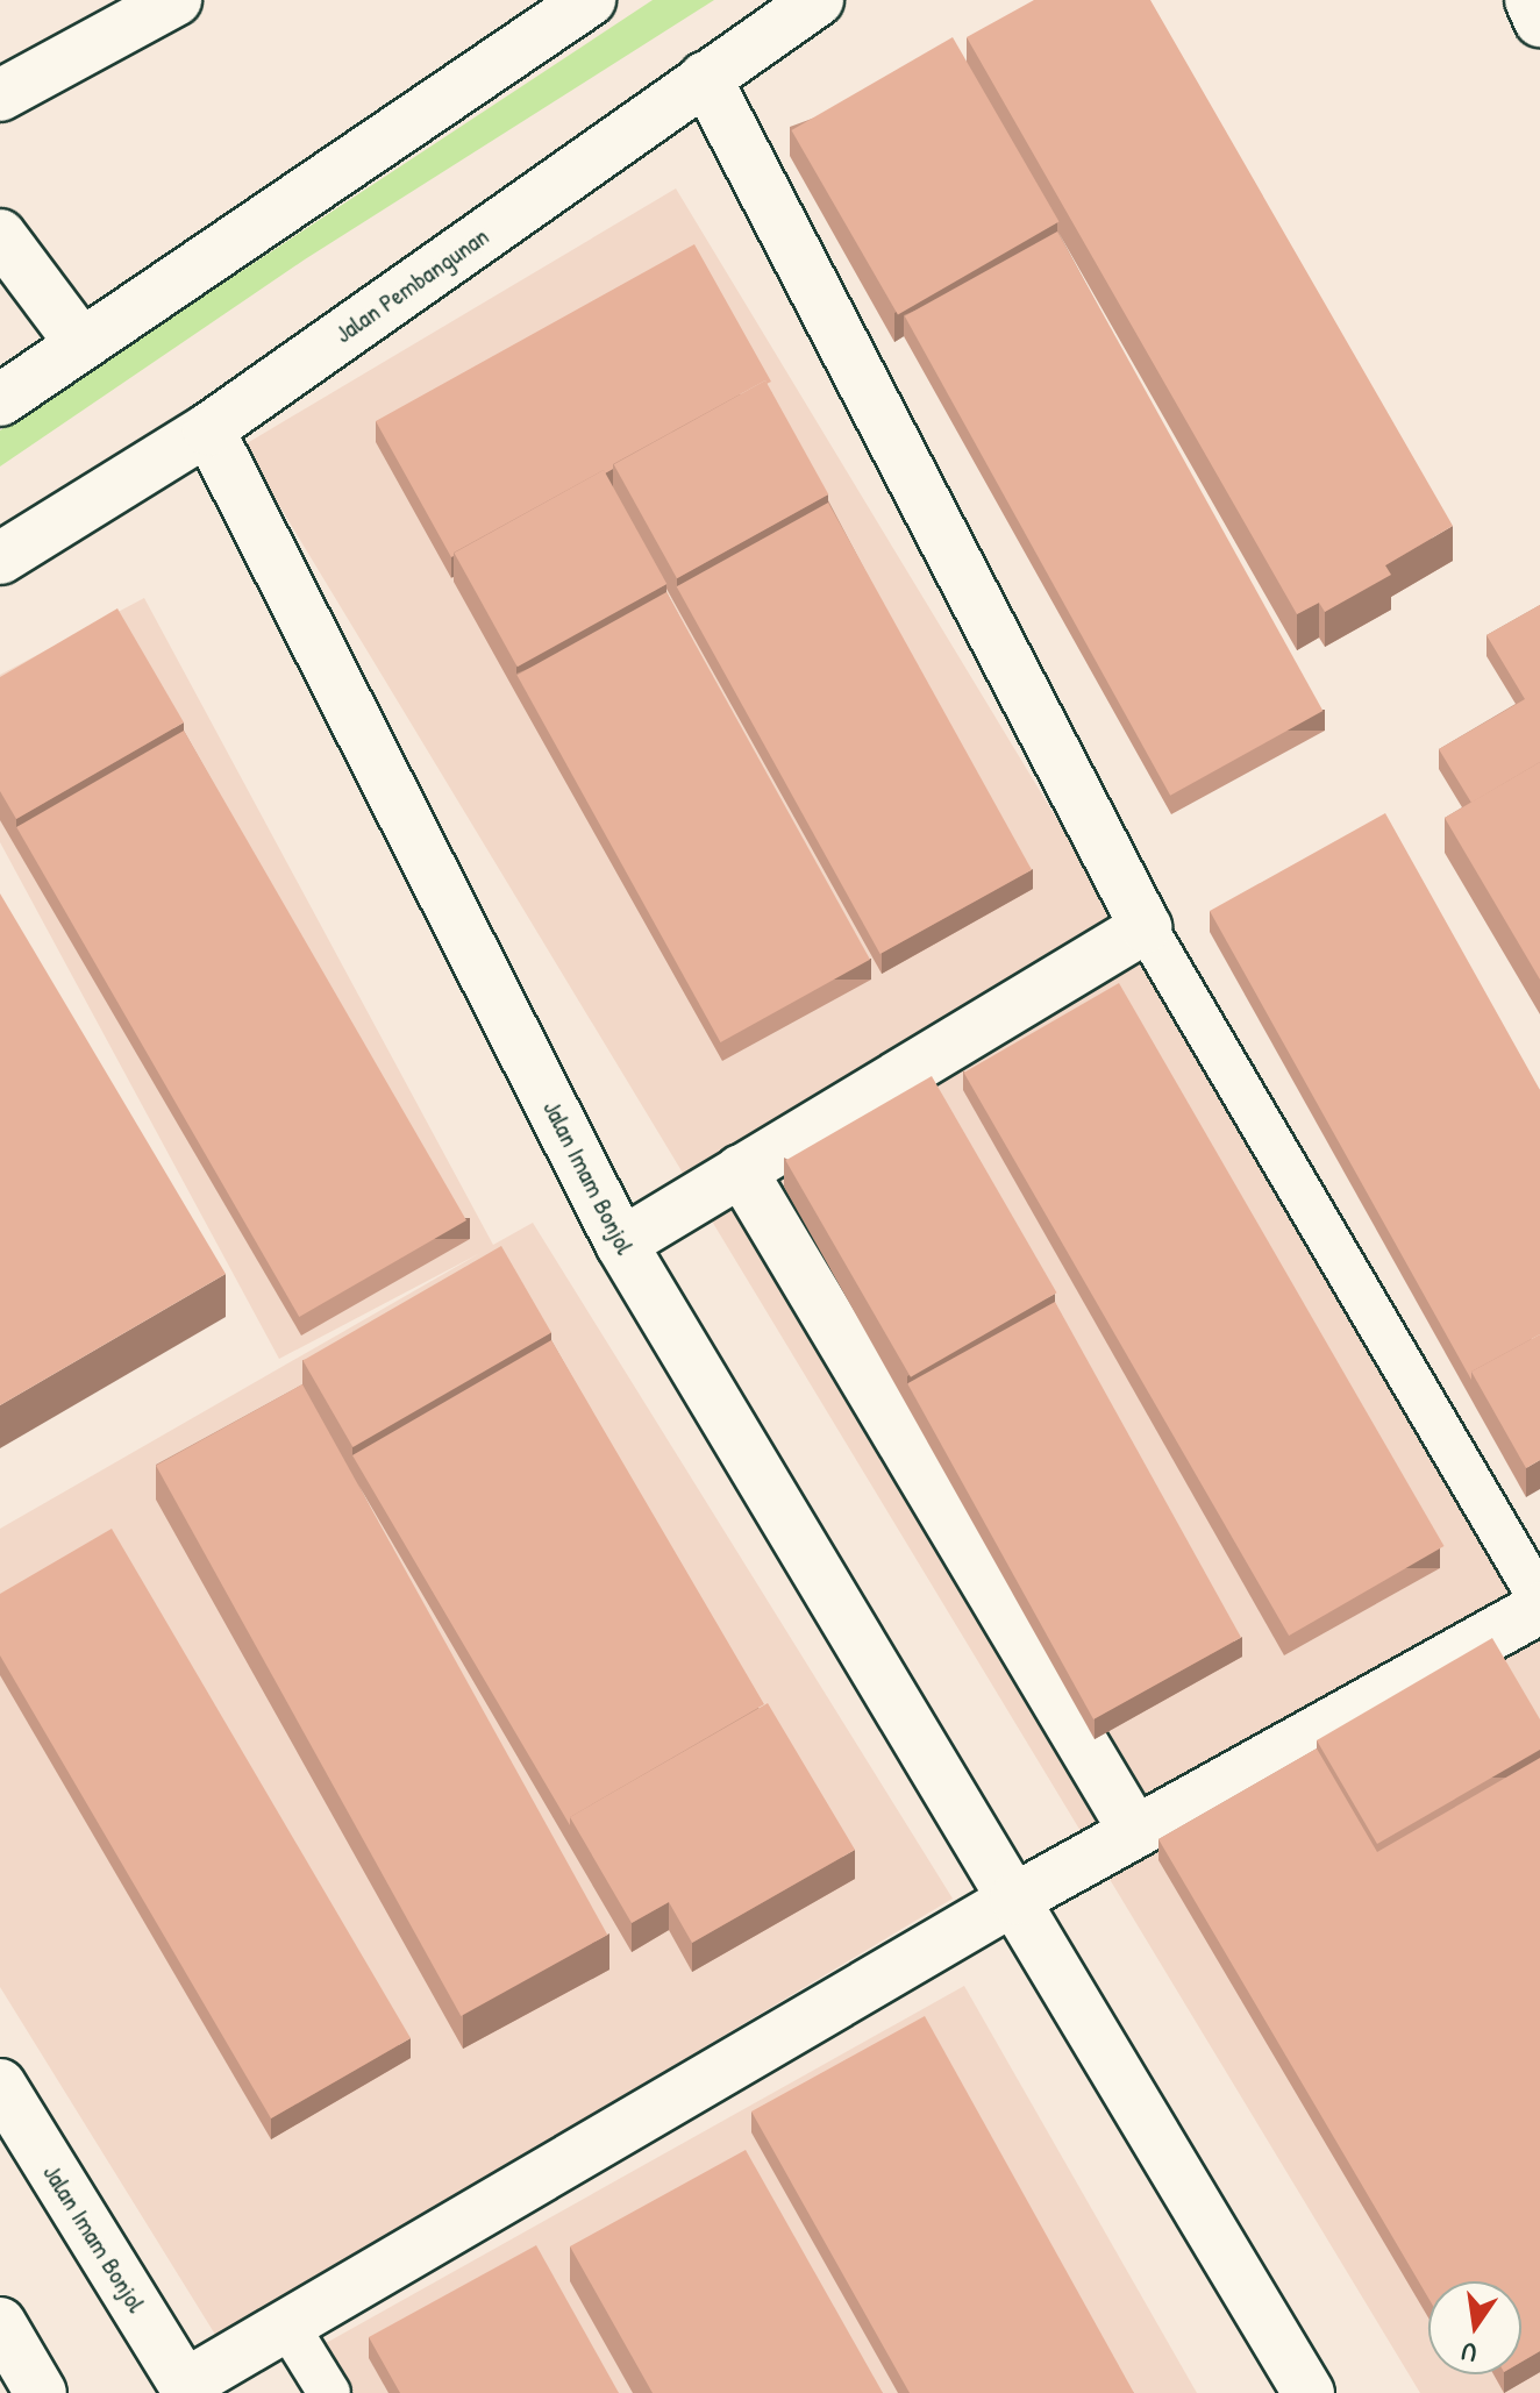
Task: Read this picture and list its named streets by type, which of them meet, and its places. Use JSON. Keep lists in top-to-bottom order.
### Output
{
  "streets": {
    "street": ["Jalan Pembangunan", "Jalan Imam Bonjol"]
  },
  "crossings": [
    ["Jalan Pembangunan", "Jalan Imam Bonjol"]
  ],
  "north": "bottom"
}
